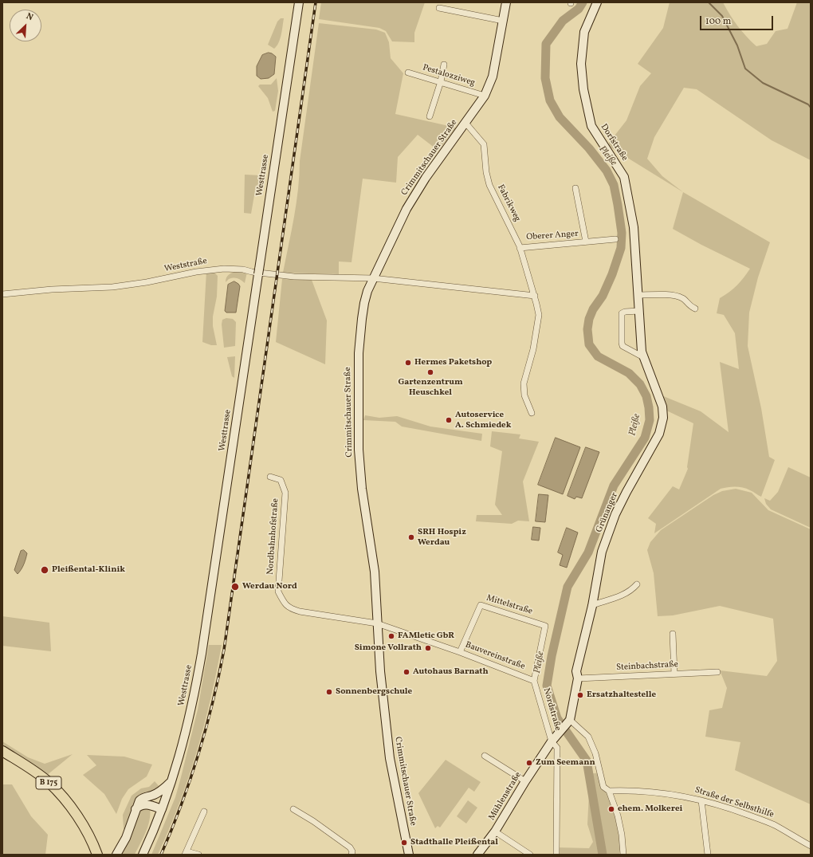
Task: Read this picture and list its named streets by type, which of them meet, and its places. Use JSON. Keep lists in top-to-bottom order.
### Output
{
  "streets": {
    "main road": ["B 175"],
    "street": [
      "Pestalozziweg",
      "Dorfstraße",
      "Crimmitschauer Straße",
      "Westtrasse",
      "Fabrikweg",
      "Oberer Anger",
      "Weststraße",
      "Grünanger",
      "Nordbahnhofstraße",
      "Mittelstraße",
      "Bauvereinstraße",
      "Steinbachstraße",
      "Nordstraße",
      "Mühlenstraße",
      "Straße der Selbsthilfe"
    ]
  },
  "crossings": [
    ["Pestalozziweg", "Crimmitschauer Straße"],
    ["Dorfstraße", "Grünanger"],
    ["Crimmitschauer Straße", "Fabrikweg"],
    ["Crimmitschauer Straße", "Weststraße"],
    ["Crimmitschauer Straße", "Nordbahnhofstraße"],
    ["Crimmitschauer Straße", "Bauvereinstraße"],
    ["Fabrikweg", "Oberer Anger"],
    ["Grünanger", "Steinbachstraße"],
    ["Grünanger", "Mühlenstraße"],
    ["Nordbahnhofstraße", "Bauvereinstraße"],
    ["Mittelstraße", "Bauvereinstraße"],
    ["Mittelstraße", "Nordstraße"],
    ["Bauvereinstraße", "Nordstraße"],
    ["Nordstraße", "Mühlenstraße"]
  ],
  "water": ["Pleiße"],
  "places": [
    "Hermes Paketshop",
    "Gartenzentrum Heuschkel",
    "Autoservice A. Schmiedek",
    "SRH Hospiz Werdau",
    "Pleißental-Klinik",
    "Werdau Nord",
    "FAMletic GbR",
    "Simone Vollrath",
    "Autohaus Barnath",
    "Sonnenbergschule",
    "Ersatzhaltestelle",
    "Zum Seemann",
    "ehem. Molkerei",
    "Stadthalle Pleißental"
  ],
  "scale_bar": "100 m",
  "north": "top right"
}
